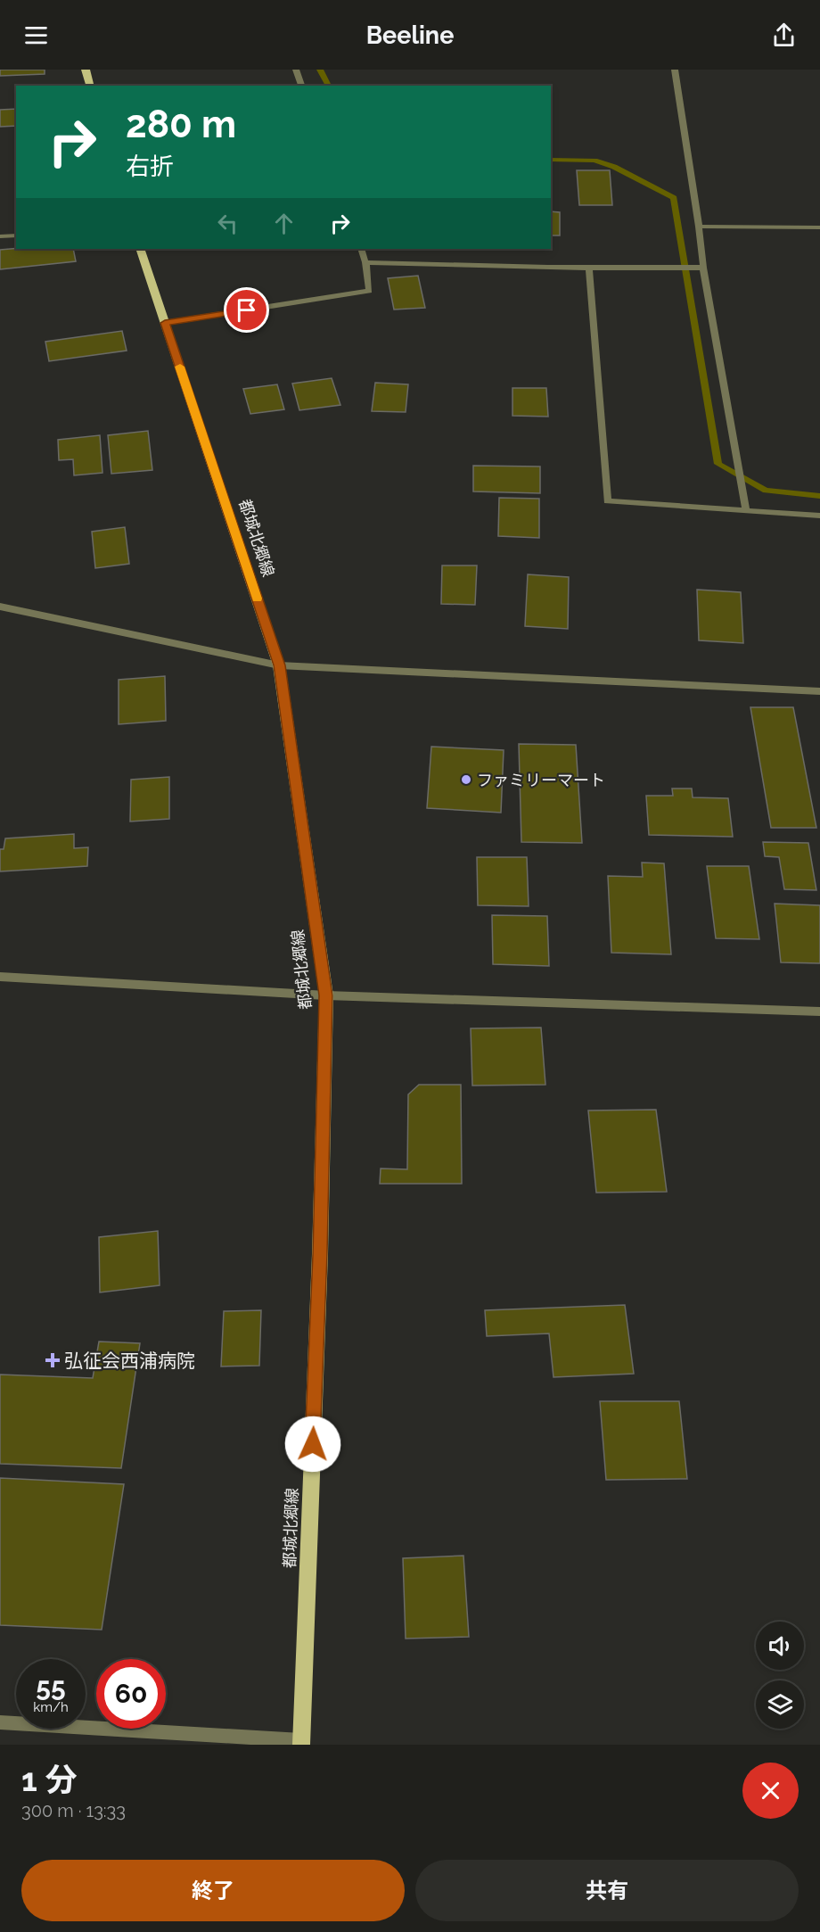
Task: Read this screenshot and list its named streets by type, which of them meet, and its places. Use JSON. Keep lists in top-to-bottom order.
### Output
{
  "streets": {
    "main road": ["都城北郷線"]
  },
  "places": {
    "other": ["ファミリーマート"],
    "health": ["弘征会西浦病院"]
  },
  "page": {
    "header": "Beeline",
    "turn": ["280 m", "右折"],
    "speed": "55 km/h",
    "limit": "60",
    "heading": ["1 分", "300 m · 13:33"],
    "buttons": ["終了", "共有"]
  }
}
